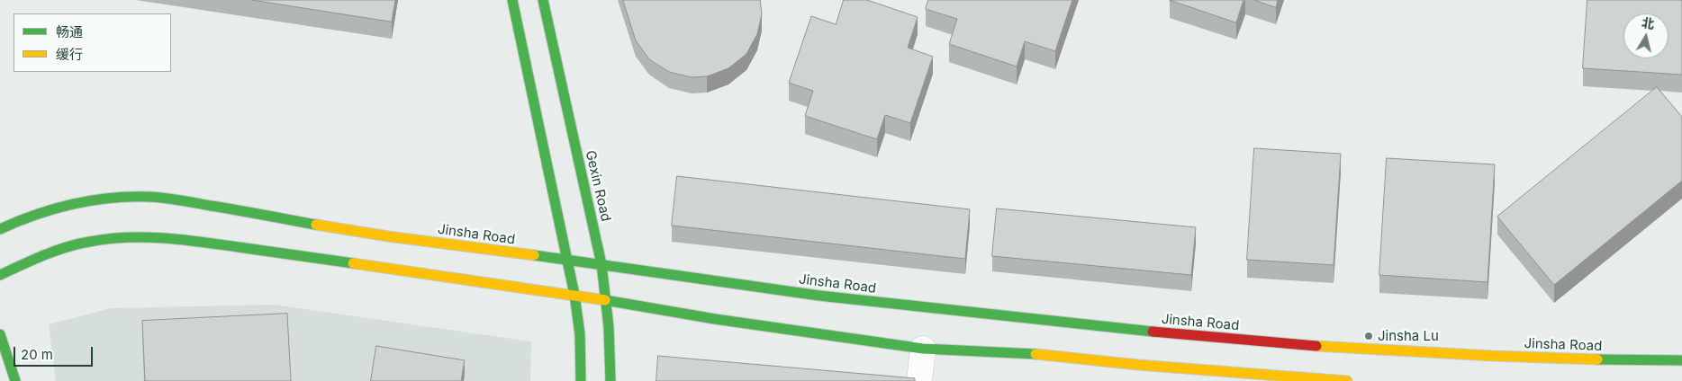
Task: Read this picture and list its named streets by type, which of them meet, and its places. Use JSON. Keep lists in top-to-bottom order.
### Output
{
  "streets": {
    "main road": ["Gexin Road", "Jinsha Road"]
  },
  "crossings": [
    ["Gexin Road", "Jinsha Road"]
  ],
  "places": ["Jinsha Lu"],
  "legend": ["畅通", "缓行"],
  "scale_bar": "20 m",
  "north": "top"
}
